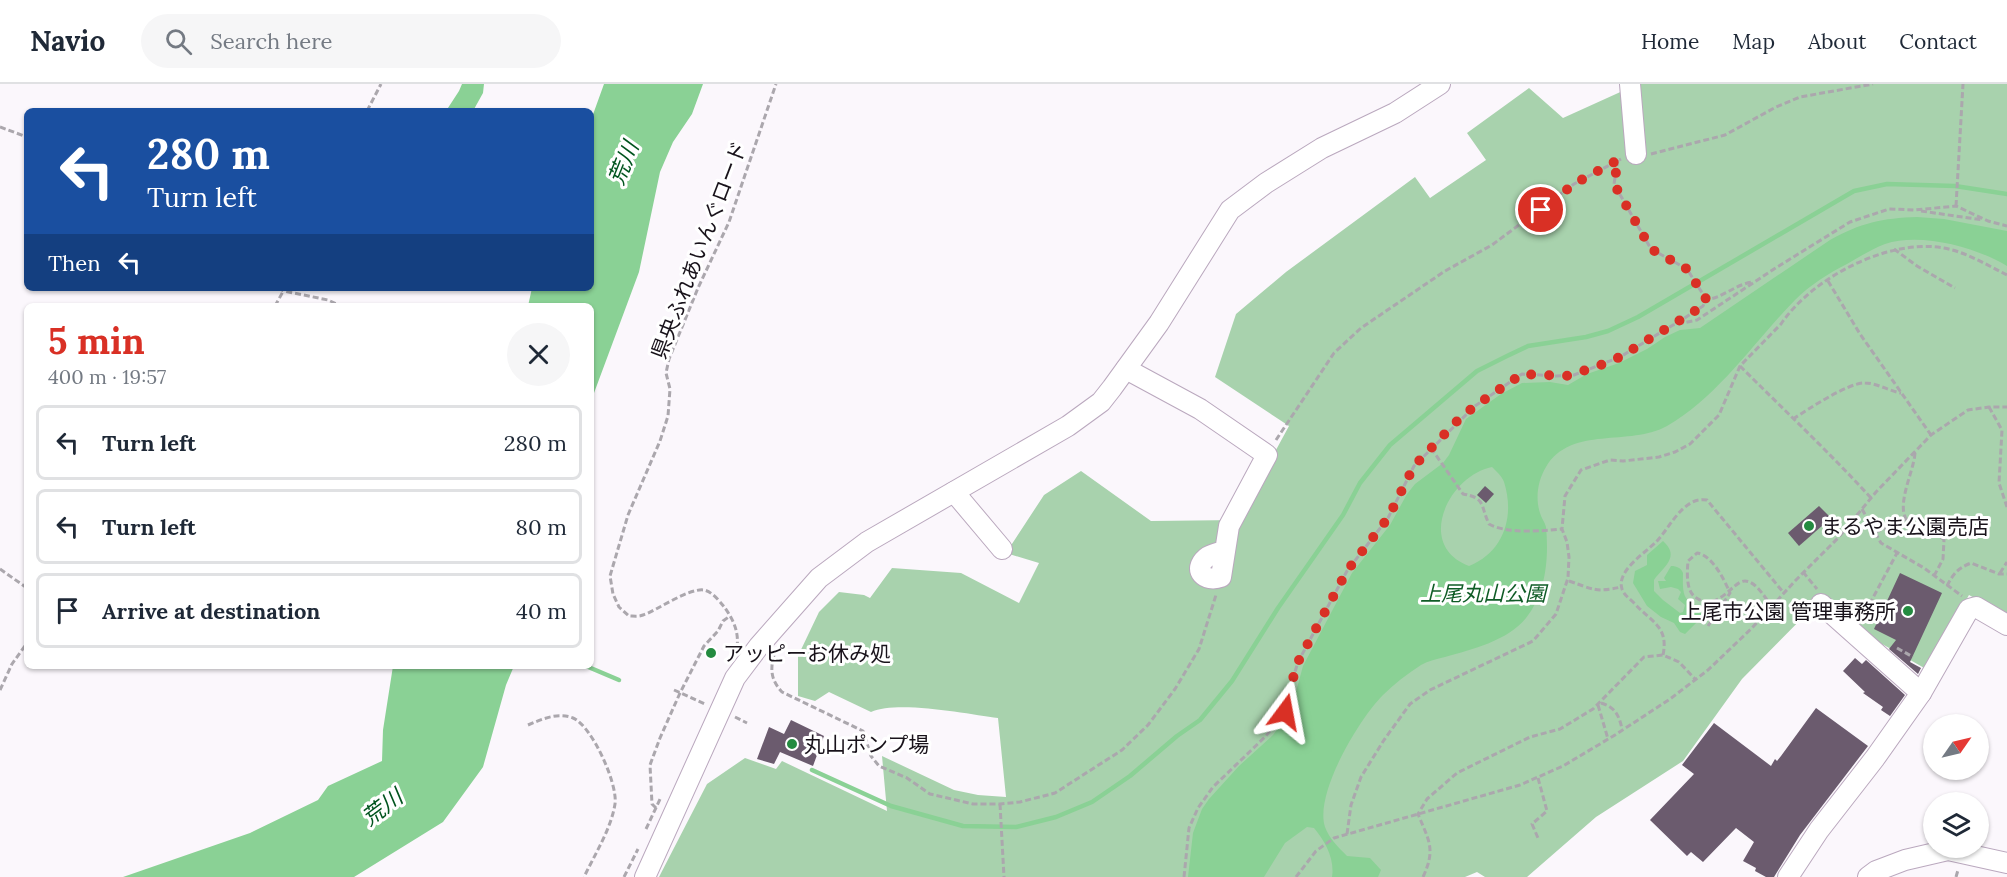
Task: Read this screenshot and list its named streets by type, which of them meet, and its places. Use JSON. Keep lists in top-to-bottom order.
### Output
{
  "streets": {
    "path": ["県央ふれあいんぐロード"]
  },
  "water": ["荒川"],
  "parks": ["上尾丸山公園"],
  "places": [
    "まるやま公園売店",
    "上尾市公園 管理事務所",
    "アッピーお休み処",
    "丸山ポンプ場"
  ],
  "north": "top right",
  "page": {
    "header": "Navio",
    "search": "Search here",
    "nav": [
      "Home",
      "Map",
      "About",
      "Contact"
    ],
    "turn": ["280 m", "Turn left"],
    "then": "Then",
    "heading": ["5 min", "400 m · 19:57"],
    "list": [
      {
        "name": "Turn left",
        "value": "280 m"
      },
      {
        "name": "Turn left",
        "value": "80 m"
      },
      {
        "name": "Arrive at destination",
        "value": "40 m"
      }
    ]
  }
}
